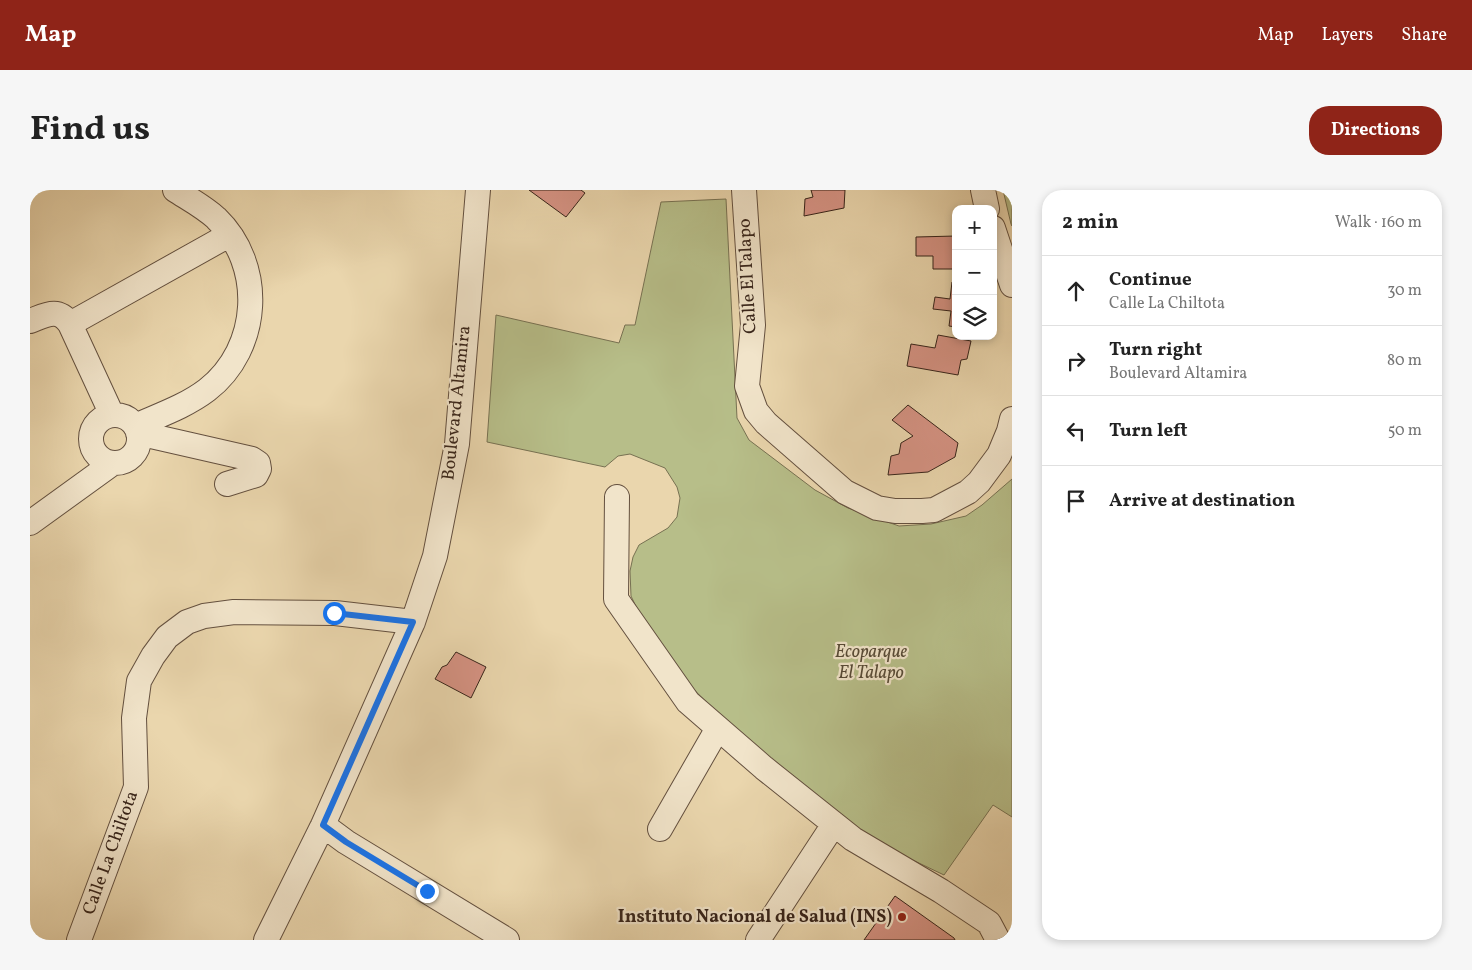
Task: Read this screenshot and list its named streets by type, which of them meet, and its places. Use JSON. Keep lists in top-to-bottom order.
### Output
{
  "streets": {
    "street": ["Calle El Talapo", "Boulevard Altamira", "Calle La Chiltota"]
  },
  "crossings": [
    ["Boulevard Altamira", "Calle La Chiltota"]
  ],
  "parks": ["Ecoparque El Talapo"],
  "places": ["Instituto Nacional de Salud (INS)"],
  "page": {
    "header": "Map",
    "nav": ["Map", "Layers", "Share"],
    "title": "Find us",
    "buttons": "Directions",
    "heading": ["2 min", "Walk · 160 m"],
    "map_buttons": ["+", "−"],
    "list": [
      ["Continue", "Calle La Chiltota", "30 m"],
      ["Turn right", "Boulevard Altamira", "80 m"],
      ["Turn left", "50 m"],
      "Arrive at destination"
    ]
  }
}
